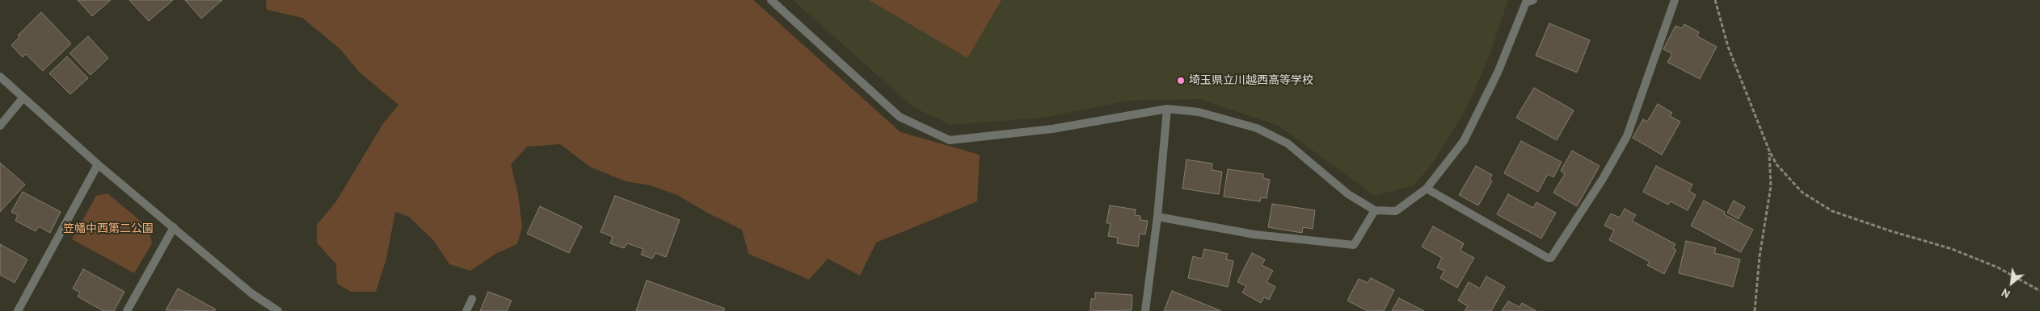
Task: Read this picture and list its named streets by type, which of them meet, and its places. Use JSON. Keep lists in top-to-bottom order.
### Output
{
  "parks": ["笠幡中西第二公園"],
  "places": ["埼玉県立川越西高等学校"],
  "north": "bottom left"
}
